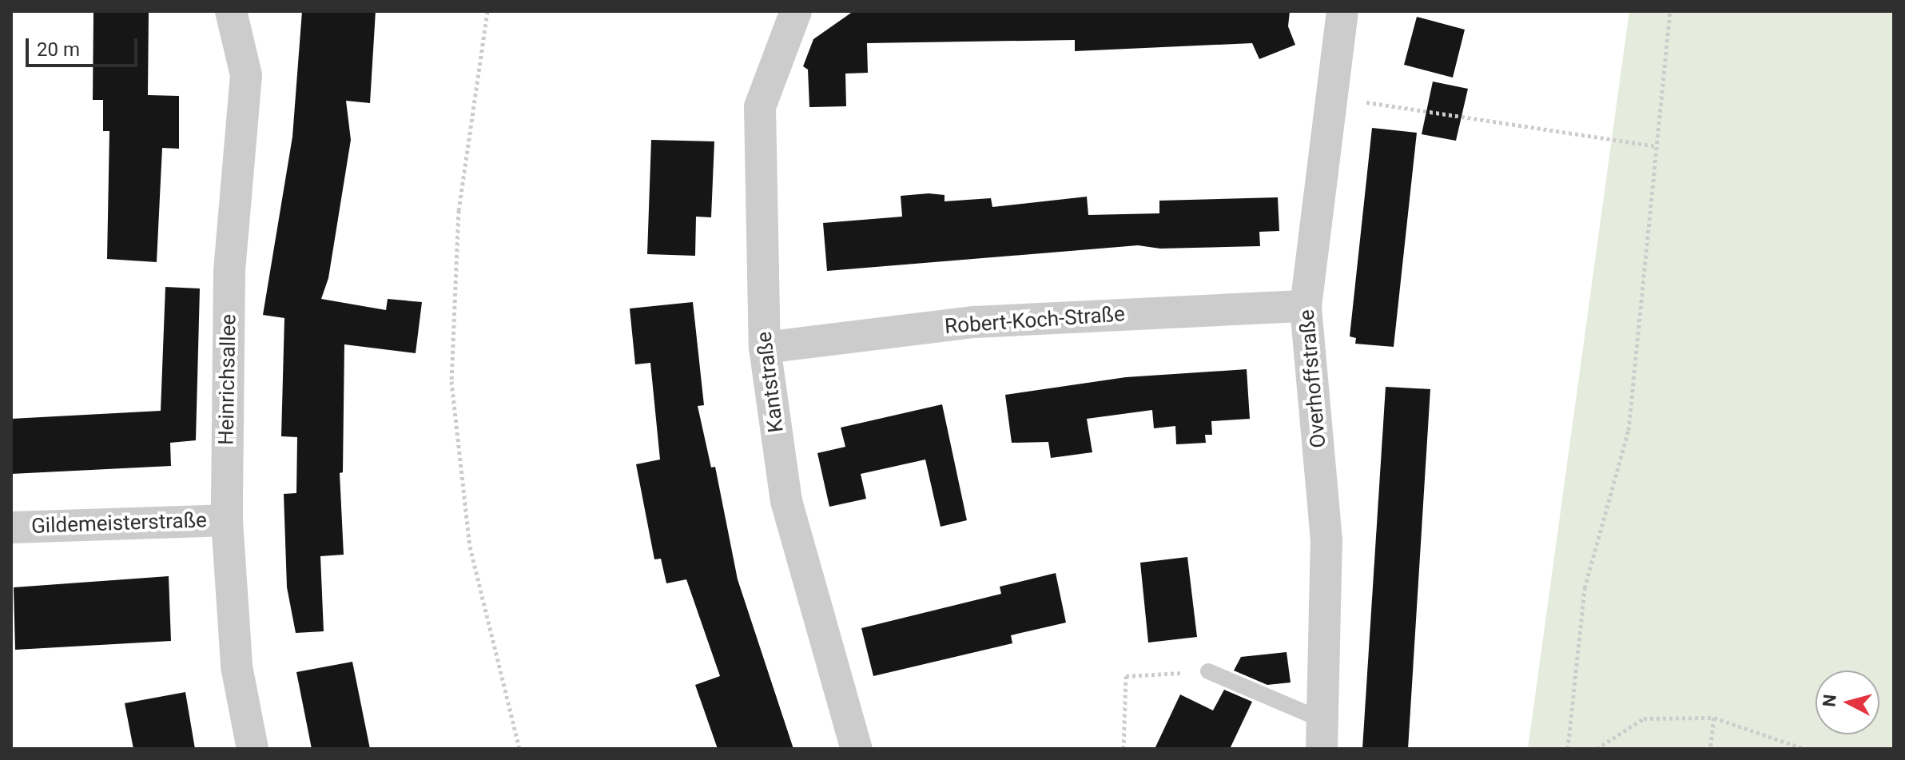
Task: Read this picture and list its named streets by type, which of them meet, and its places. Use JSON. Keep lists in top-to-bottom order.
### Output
{
  "streets": {
    "street": [
      "Robert-Koch-Straße",
      "Overhoffstraße",
      "Heinrichsallee",
      "Kantstraße",
      "Gildemeisterstraße"
    ]
  },
  "crossings": [
    ["Robert-Koch-Straße", "Overhoffstraße"],
    ["Robert-Koch-Straße", "Kantstraße"],
    ["Heinrichsallee", "Gildemeisterstraße"]
  ],
  "scale_bar": "20 m",
  "north": "left"
}
